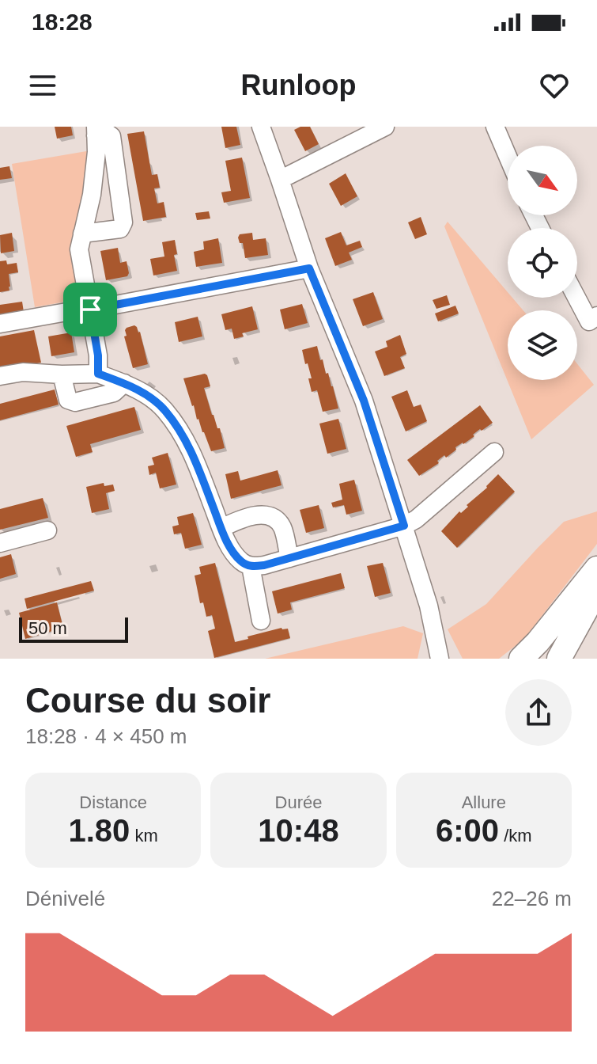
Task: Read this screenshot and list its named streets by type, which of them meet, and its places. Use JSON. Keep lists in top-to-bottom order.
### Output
{
  "scale_bar": "50 m",
  "north": "bottom right",
  "page": {
    "status": "18:28",
    "header": "Runloop",
    "scale": "50 m",
    "heading": ["Course du soir", "18:28 · 4 × 450 m"],
    "stats": [
      ["Distance", "1.80 km"],
      ["Durée", "10:48"],
      ["Allure", "6:00 /km"]
    ],
    "chart": ["Dénivelé", "22–26 m"]
  }
}
